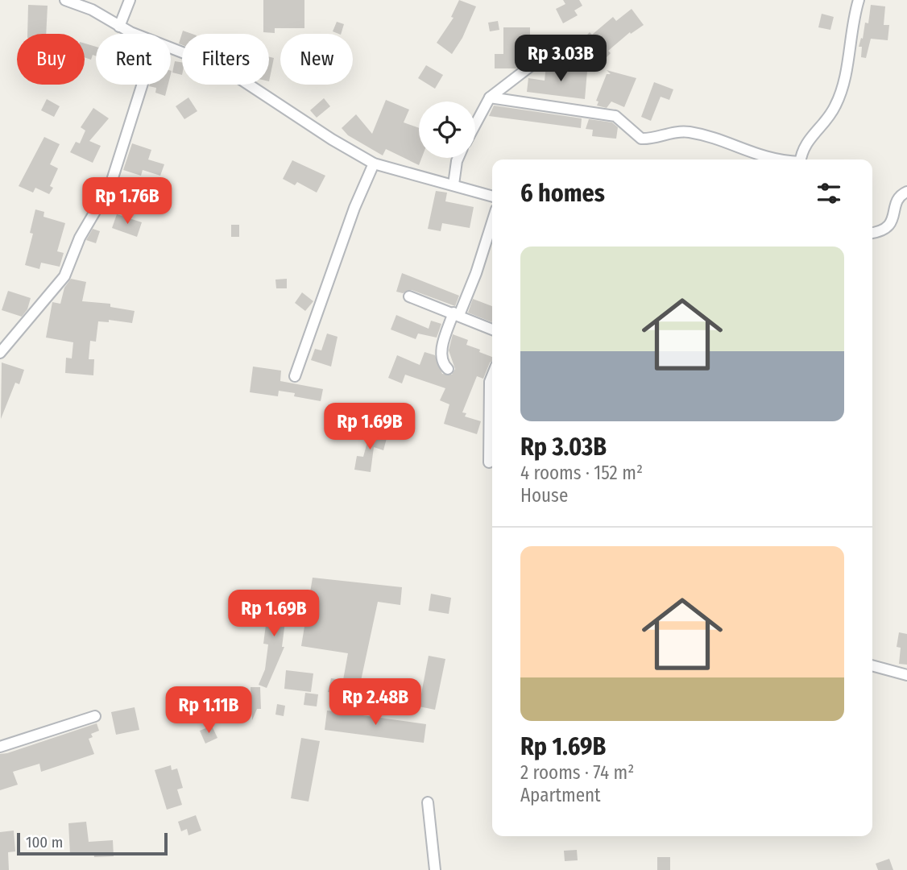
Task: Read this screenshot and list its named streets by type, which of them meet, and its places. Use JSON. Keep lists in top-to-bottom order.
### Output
{
  "scale_bar": "100 m",
  "page": {
    "chip": [
      "Buy",
      "Rent",
      "Filters",
      "New"
    ],
    "price": [
      "Rp 3.03B",
      "Rp 1.76B",
      "Rp 1.69B",
      "Rp 1.69B",
      "Rp 2.48B",
      "Rp 1.11B"
    ],
    "heading": "6 homes",
    "list": [
      {
        "name": "Rp 3.03B",
        "note": "4 rooms · 152 m² · House"
      },
      {
        "name": "Rp 1.69B",
        "note": "2 rooms · 74 m² · Apartment"
      }
    ],
    "scale": "100 m"
  }
}
